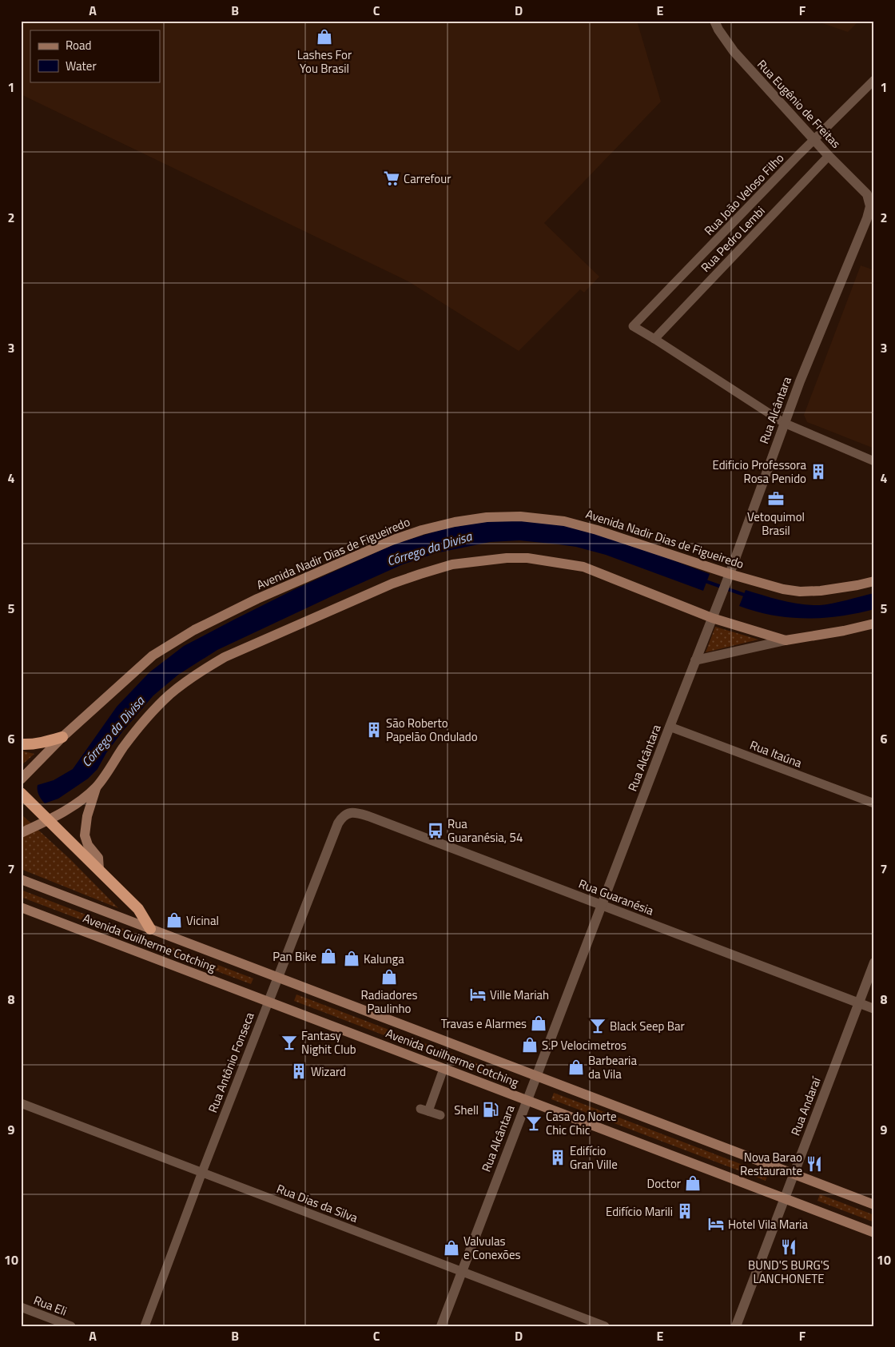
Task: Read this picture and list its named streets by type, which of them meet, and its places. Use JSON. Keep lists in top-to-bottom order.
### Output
{
  "streets": {
    "main road": ["Avenida Nadir Dias de Figueiredo", "Avenida Guilherme Cotching"],
    "street": [
      "Rua Eugênio de Freitas",
      "Rua João Veloso Filho",
      "Rua Pedro Lembi",
      "Rua Alcântara",
      "Rua Itaúna",
      "Rua Guaranésia",
      "Rua Antônio Fonseca",
      "Rua Andaraí",
      "Rua Dias da Silva",
      "Rua Eli"
    ]
  },
  "crossings": [
    ["Rua Eugênio de Freitas", "Rua João Veloso Filho"],
    ["Rua Eugênio de Freitas", "Rua Pedro Lembi"],
    ["Rua Eugênio de Freitas", "Rua Alcântara"],
    ["Rua João Veloso Filho", "Rua Pedro Lembi"],
    ["Rua Alcântara", "Avenida Nadir Dias de Figueiredo"],
    ["Rua Alcântara", "Rua Itaúna"],
    ["Rua Alcântara", "Rua Guaranésia"],
    ["Rua Alcântara", "Avenida Guilherme Cotching"],
    ["Rua Alcântara", "Rua Dias da Silva"],
    ["Rua Guaranésia", "Rua Antônio Fonseca"],
    ["Rua Guaranésia", "Rua Andaraí"],
    ["Avenida Guilherme Cotching", "Rua Antônio Fonseca"],
    ["Avenida Guilherme Cotching", "Rua Andaraí"],
    ["Rua Antônio Fonseca", "Rua Dias da Silva"]
  ],
  "water": ["Córrego da Divisa"],
  "places": {
    "shop": [
      "Lashes For You Brasil",
      "Vicinal",
      "Pan Bike",
      "Kalunga",
      "Radiadores Paulinho",
      "Travas e Alarmes",
      "S.P Velocimetros",
      "Barbearia da Vila",
      "Doctor",
      "Valvulas e Conexões"
    ],
    "supermarket": ["Carrefour"],
    "building": [
      "Edificio Professora Rosa Penido",
      "São Roberto Papelão Ondulado",
      "Wizard",
      "Edifício Gran Ville",
      "Edifício Marili"
    ],
    "office": ["Vetoquimol Brasil"],
    "bus stop": ["Rua Guaranésia, 54"],
    "hotel": ["Ville Mariah", "Hotel Vila Maria"],
    "bar": ["Black Seep Bar", "Fantasy Nighit Club", "Casa do Norte Chic Chic"],
    "fuel station": ["Shell"],
    "restaurant": ["Nova Barao Restaurante", "BUND'S BURG'S LANCHONETE"]
  },
  "legend": ["Road", "Water"],
  "grid": {
    "columns": [
      "A",
      "B",
      "C",
      "D",
      "E",
      "F"
    ],
    "rows": [
      "1",
      "2",
      "3",
      "4",
      "5",
      "6",
      "7",
      "8",
      "9",
      "10"
    ]
  }
}
